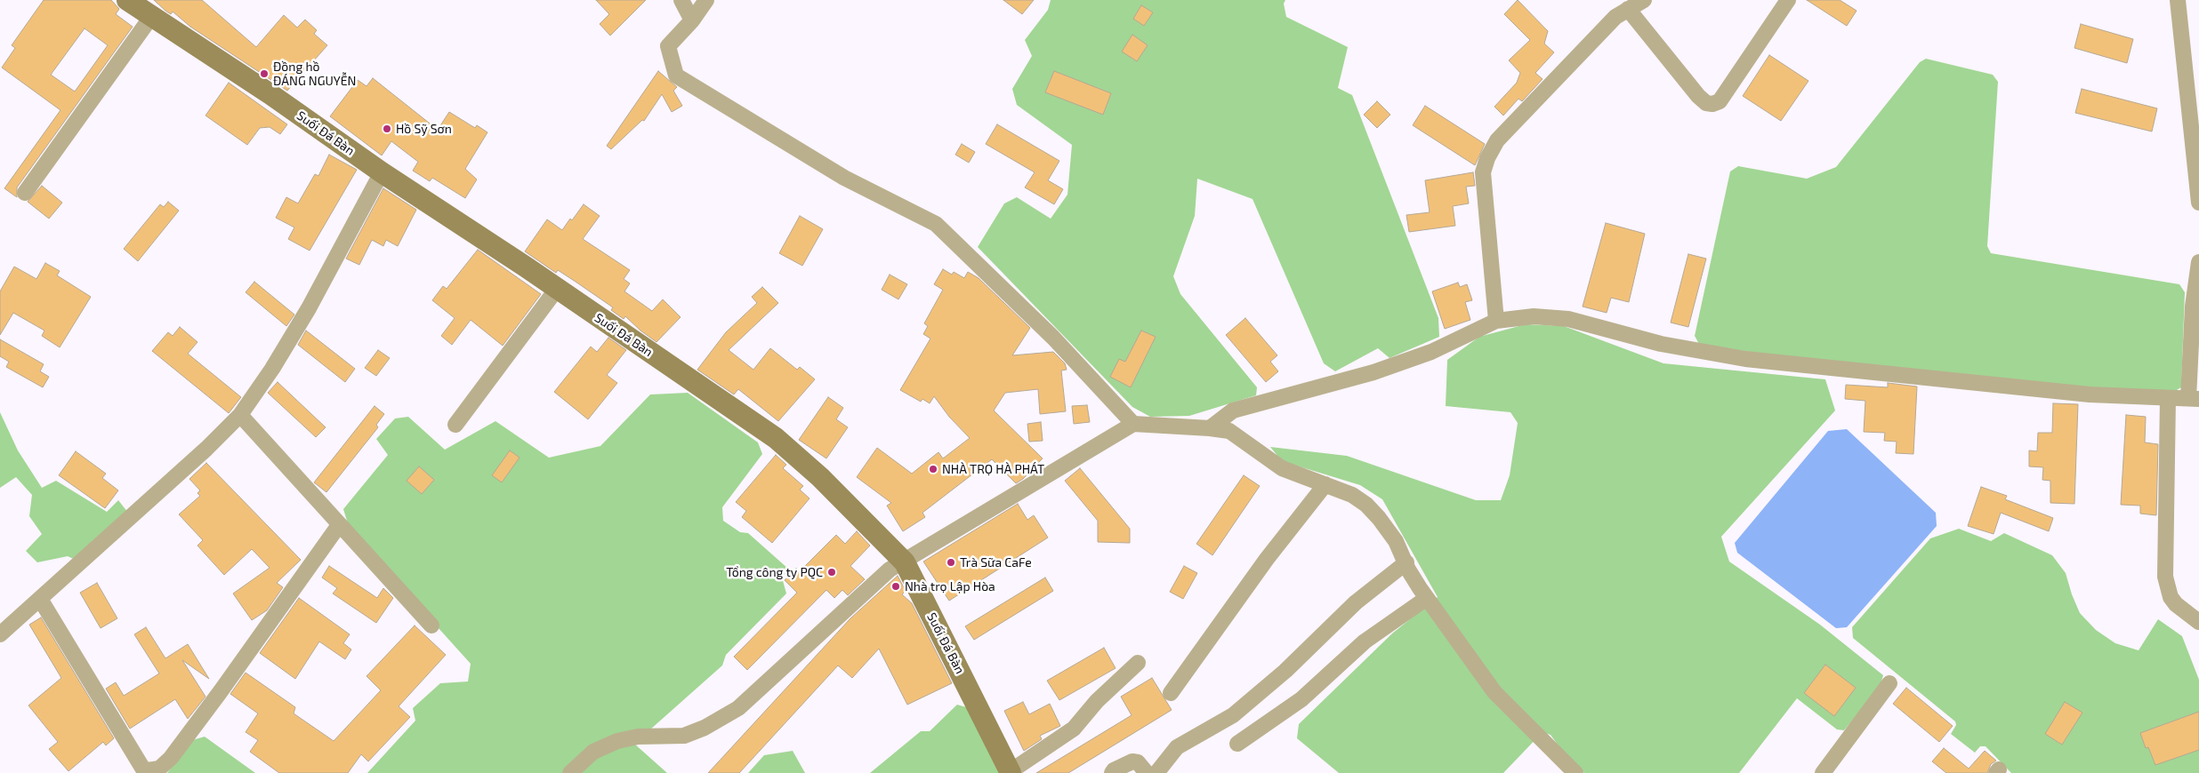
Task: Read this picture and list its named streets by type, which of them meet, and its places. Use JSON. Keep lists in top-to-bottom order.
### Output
{
  "streets": {
    "street": ["Suối Đá Bàn"]
  },
  "places": [
    "Đồng hồ ĐÁNG NGUYỄN",
    "Hồ Sỹ Sơn",
    "NHÀ TRỌ HÀ PHÁT",
    "Trà Sữa CaFe",
    "Tổng công ty PQC",
    "Nhà trọ Lập Hòa"
  ]
}
